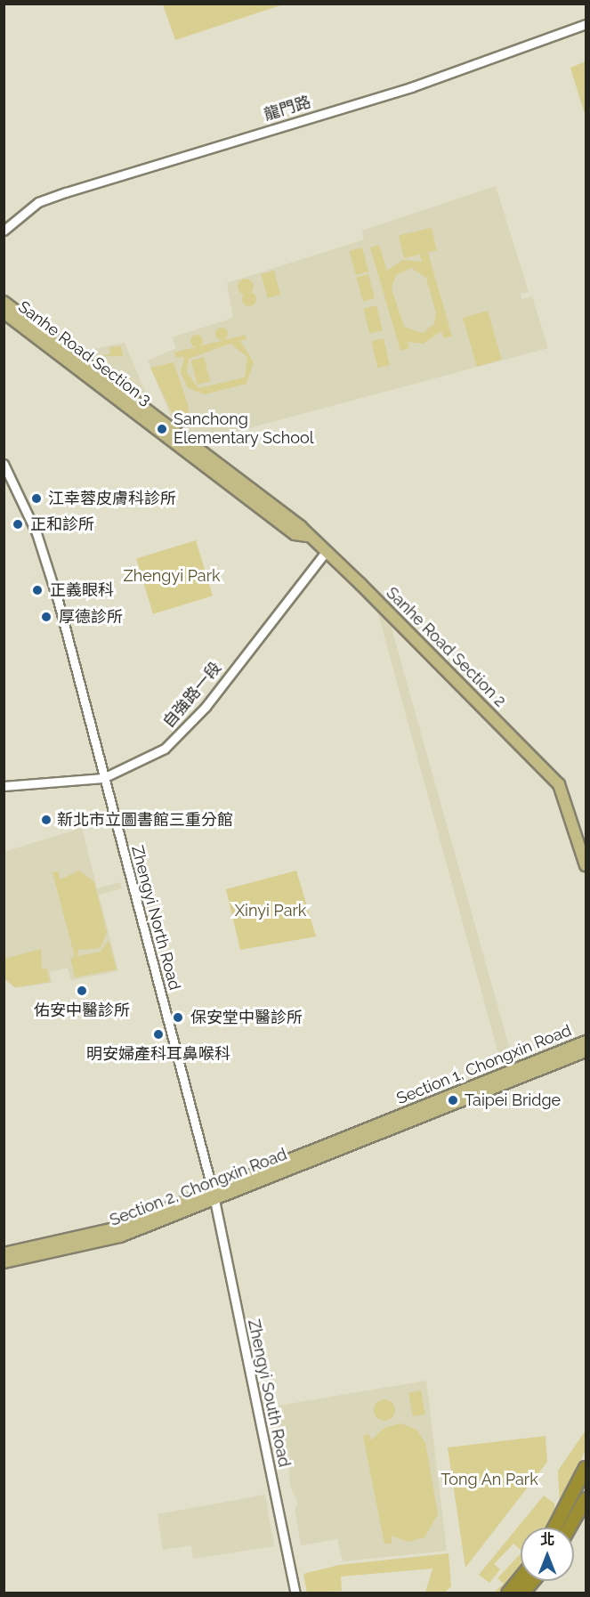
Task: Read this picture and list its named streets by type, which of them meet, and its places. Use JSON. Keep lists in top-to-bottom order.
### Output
{
  "streets": {
    "main road": [
      "Sanhe Road Section 3",
      "Sanhe Road Section 2",
      "Section 1, Chongxin Road",
      "Section 2, Chongxin Road"
    ],
    "street": [
      "龍門路",
      "自強路一段",
      "Zhengyi North Road",
      "Zhengyi South Road"
    ]
  },
  "crossings": [
    ["Sanhe Road Section 3", "Sanhe Road Section 2"],
    ["Sanhe Road Section 2", "自強路一段"],
    ["自強路一段", "Zhengyi North Road"],
    ["Zhengyi North Road", "Section 2, Chongxin Road"],
    ["Zhengyi North Road", "Zhengyi South Road"],
    ["Section 1, Chongxin Road", "Section 2, Chongxin Road"],
    ["Section 2, Chongxin Road", "Zhengyi South Road"]
  ],
  "parks": ["Zhengyi Park", "Xinyi Park", "Tong An Park"],
  "places": [
    "Sanchong Elementary School",
    "江幸蓉皮膚科診所",
    "正和診所",
    "正義眼科",
    "厚德診所",
    "新北市立圖書館三重分館",
    "佑安中醫診所",
    "保安堂中醫診所",
    "明安婦產科耳鼻喉科",
    "Taipei Bridge"
  ],
  "north": "top"
}
